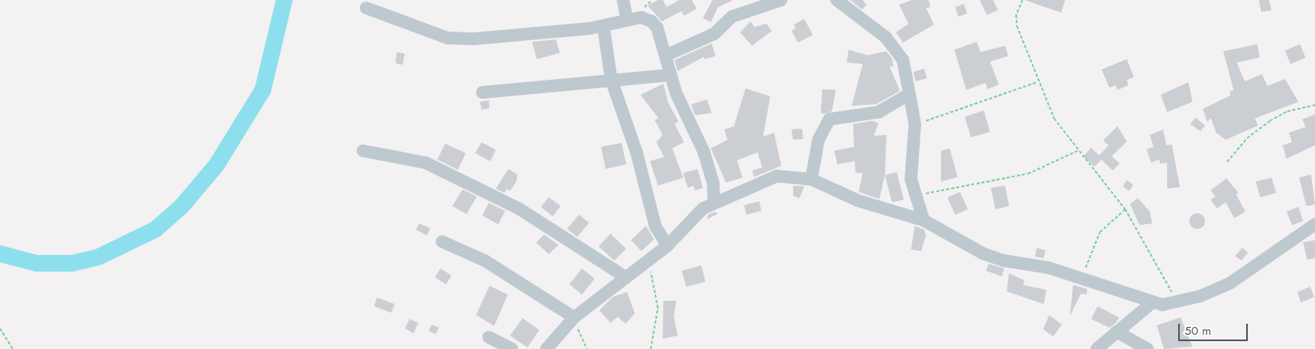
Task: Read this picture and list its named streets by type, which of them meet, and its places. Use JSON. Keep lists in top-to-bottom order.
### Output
{
  "scale_bar": "50 m"
}
